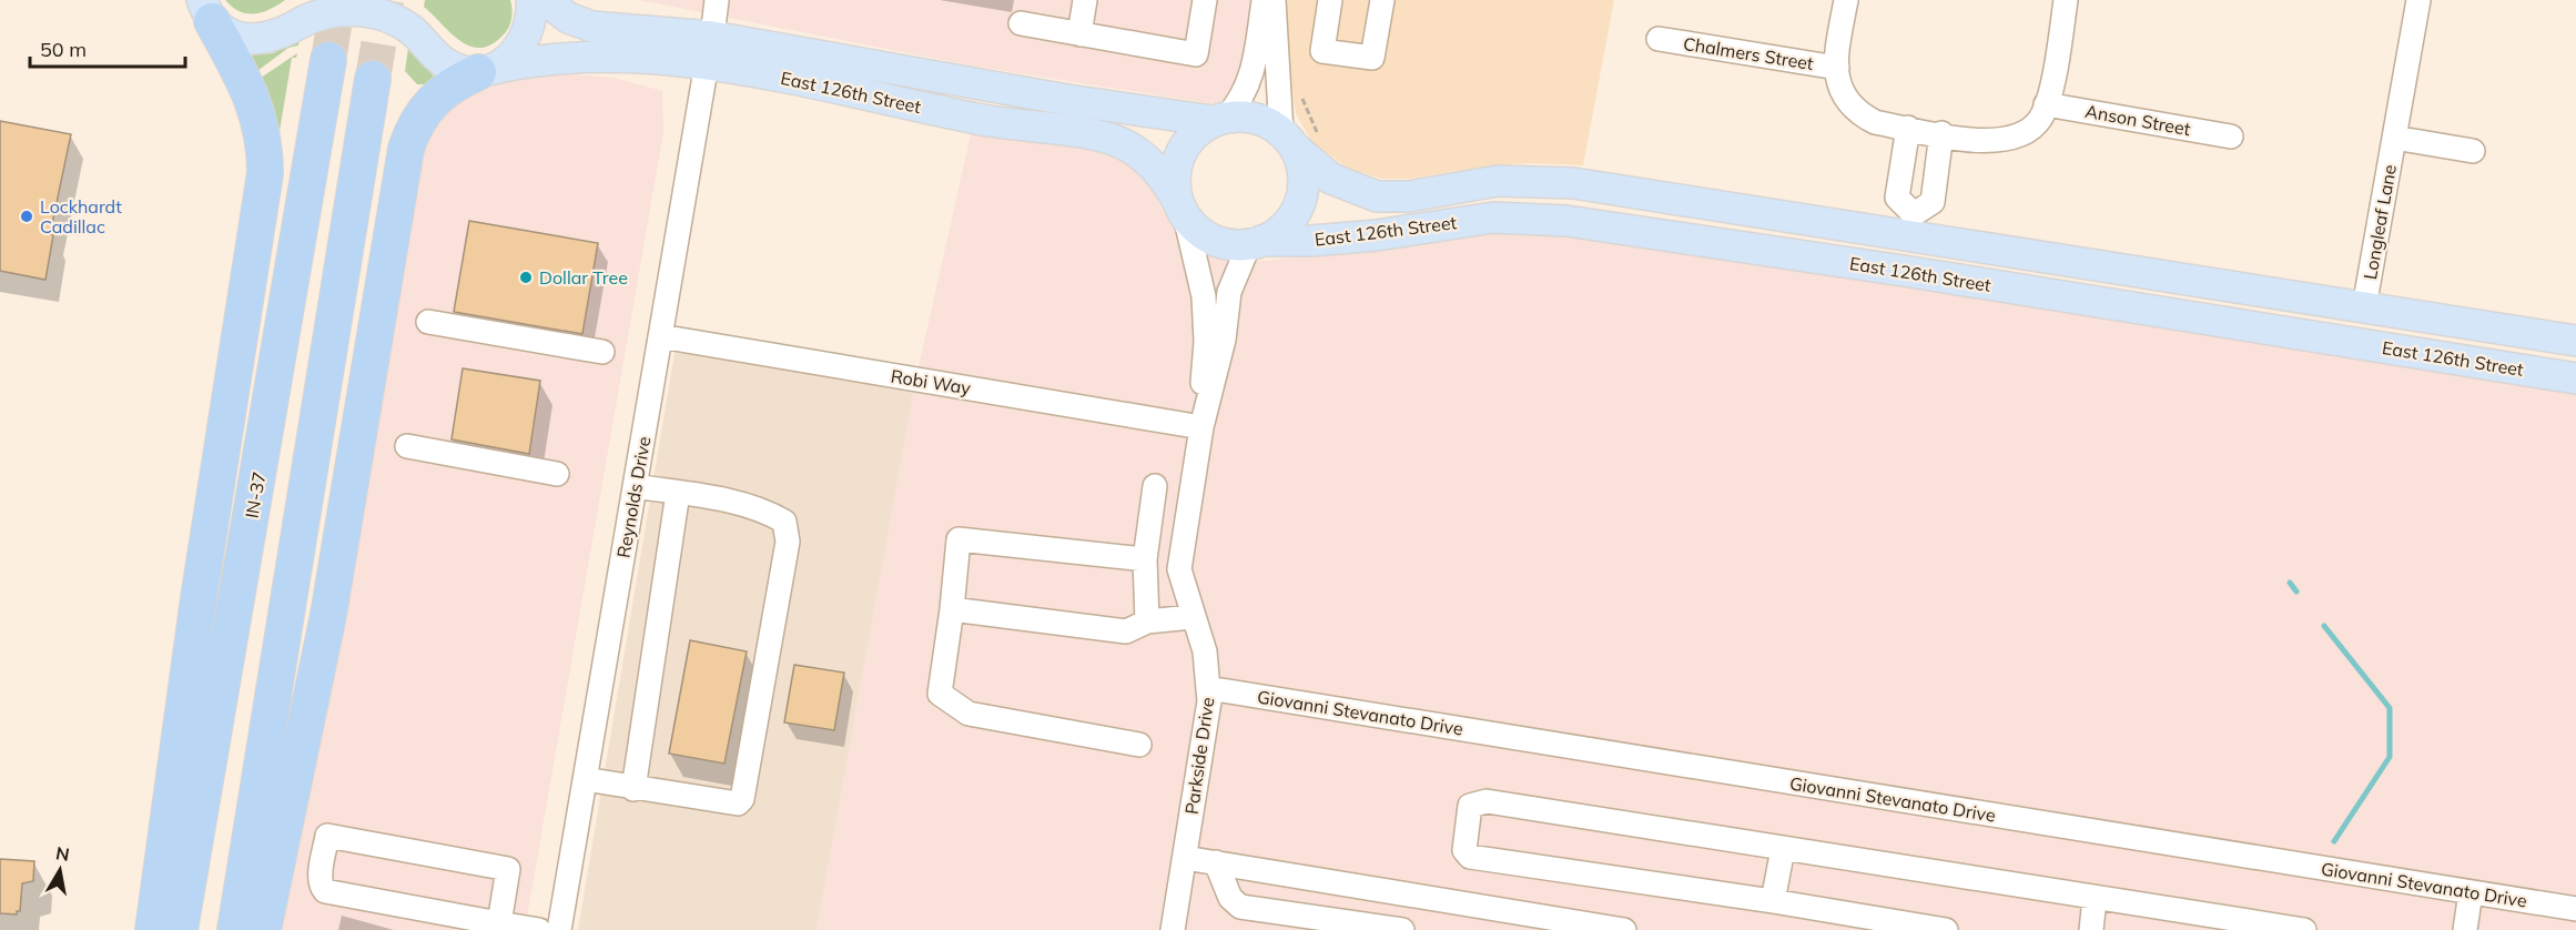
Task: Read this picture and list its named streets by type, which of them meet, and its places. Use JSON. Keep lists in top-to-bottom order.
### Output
{
  "streets": {
    "highway": ["IN-37"],
    "main road": ["East 126th Street"],
    "street": [
      "Chalmers Street",
      "Anson Street",
      "Longleaf Lane",
      "Robi Way",
      "Reynolds Drive",
      "Giovanni Stevanato Drive",
      "Parkside Drive"
    ]
  },
  "crossings": [
    ["East 126th Street", "Longleaf Lane"],
    ["East 126th Street", "Reynolds Drive"],
    ["East 126th Street", "Parkside Drive"],
    ["Robi Way", "Reynolds Drive"],
    ["Robi Way", "Parkside Drive"],
    ["Giovanni Stevanato Drive", "Parkside Drive"]
  ],
  "places": ["Lockhardt Cadillac", "Dollar Tree"],
  "scale_bar": "50 m",
  "north": "top"
}
